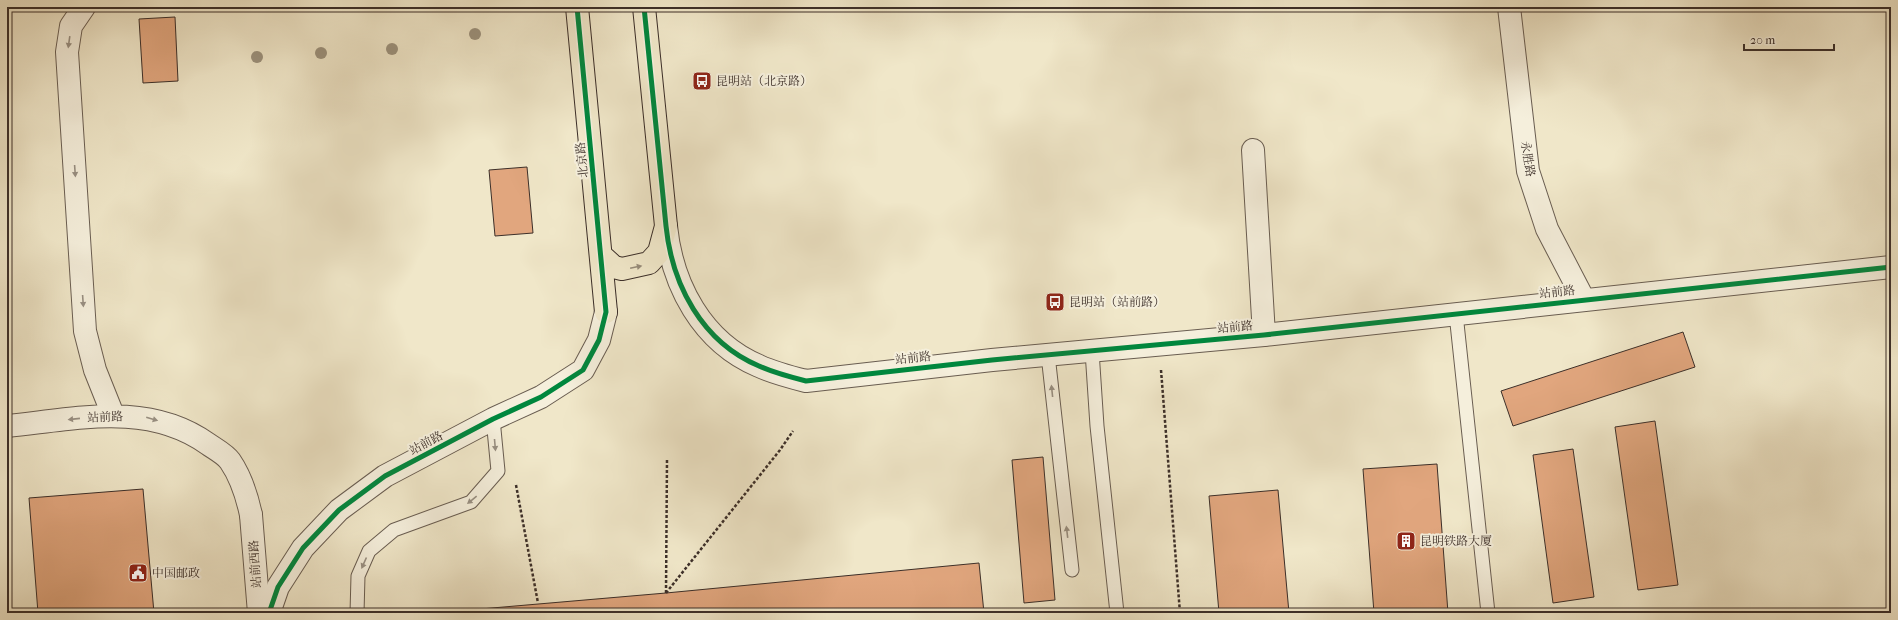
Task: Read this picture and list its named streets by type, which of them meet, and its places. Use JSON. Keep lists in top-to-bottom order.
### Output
{
  "streets": {
    "main road": ["北京路"],
    "street": ["永胜路", "站前路", "站前西路"]
  },
  "crossings": [
    ["永胜路", "站前路"],
    ["北京路", "站前路"],
    ["站前路", "站前西路"]
  ],
  "places": {
    "bus stop": ["昆明站（北京路）", "昆明站（站前路）"],
    "building": ["昆明铁路大厦"],
    "public building": ["中国邮政"]
  },
  "scale_bar": "20 m"
}
